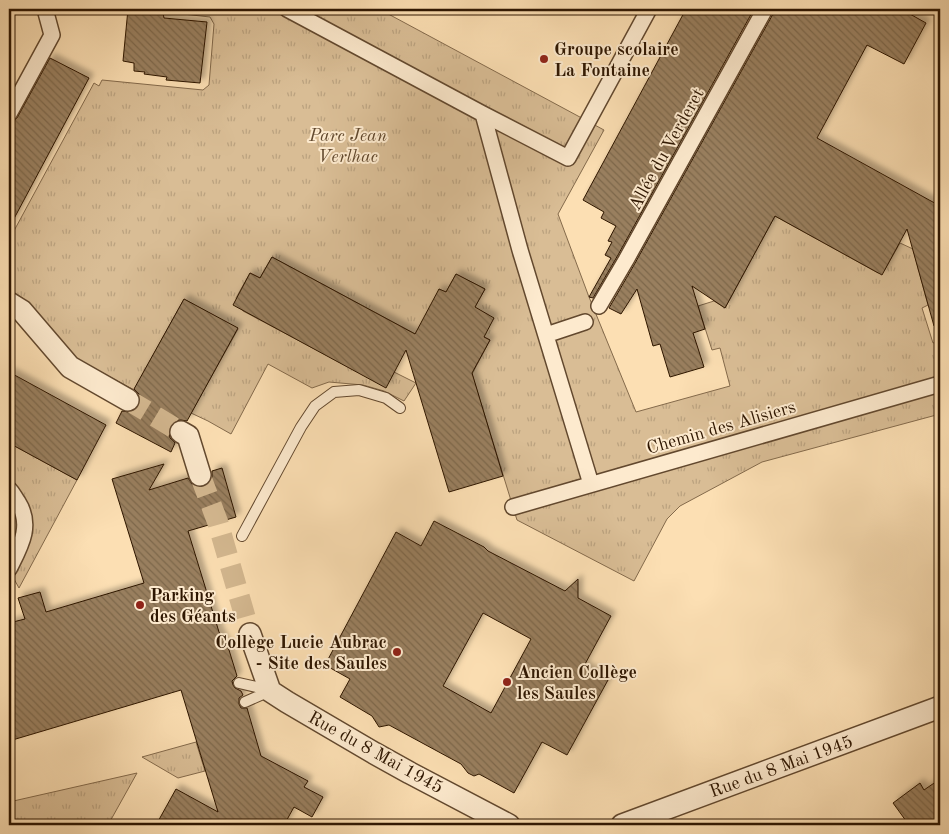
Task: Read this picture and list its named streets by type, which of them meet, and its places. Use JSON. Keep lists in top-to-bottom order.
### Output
{
  "streets": {
    "street": ["Allée du Verderet", "Chemin des Alisiers", "Rue du 8 Mai 1945"]
  },
  "parks": ["Parc Jean Verlhac"],
  "places": [
    "Groupe scolaire La Fontaine",
    "Parking des Géants",
    "Collège Lucie Aubrac - Site des Saules",
    "Ancien Collège les Saules"
  ]
}
